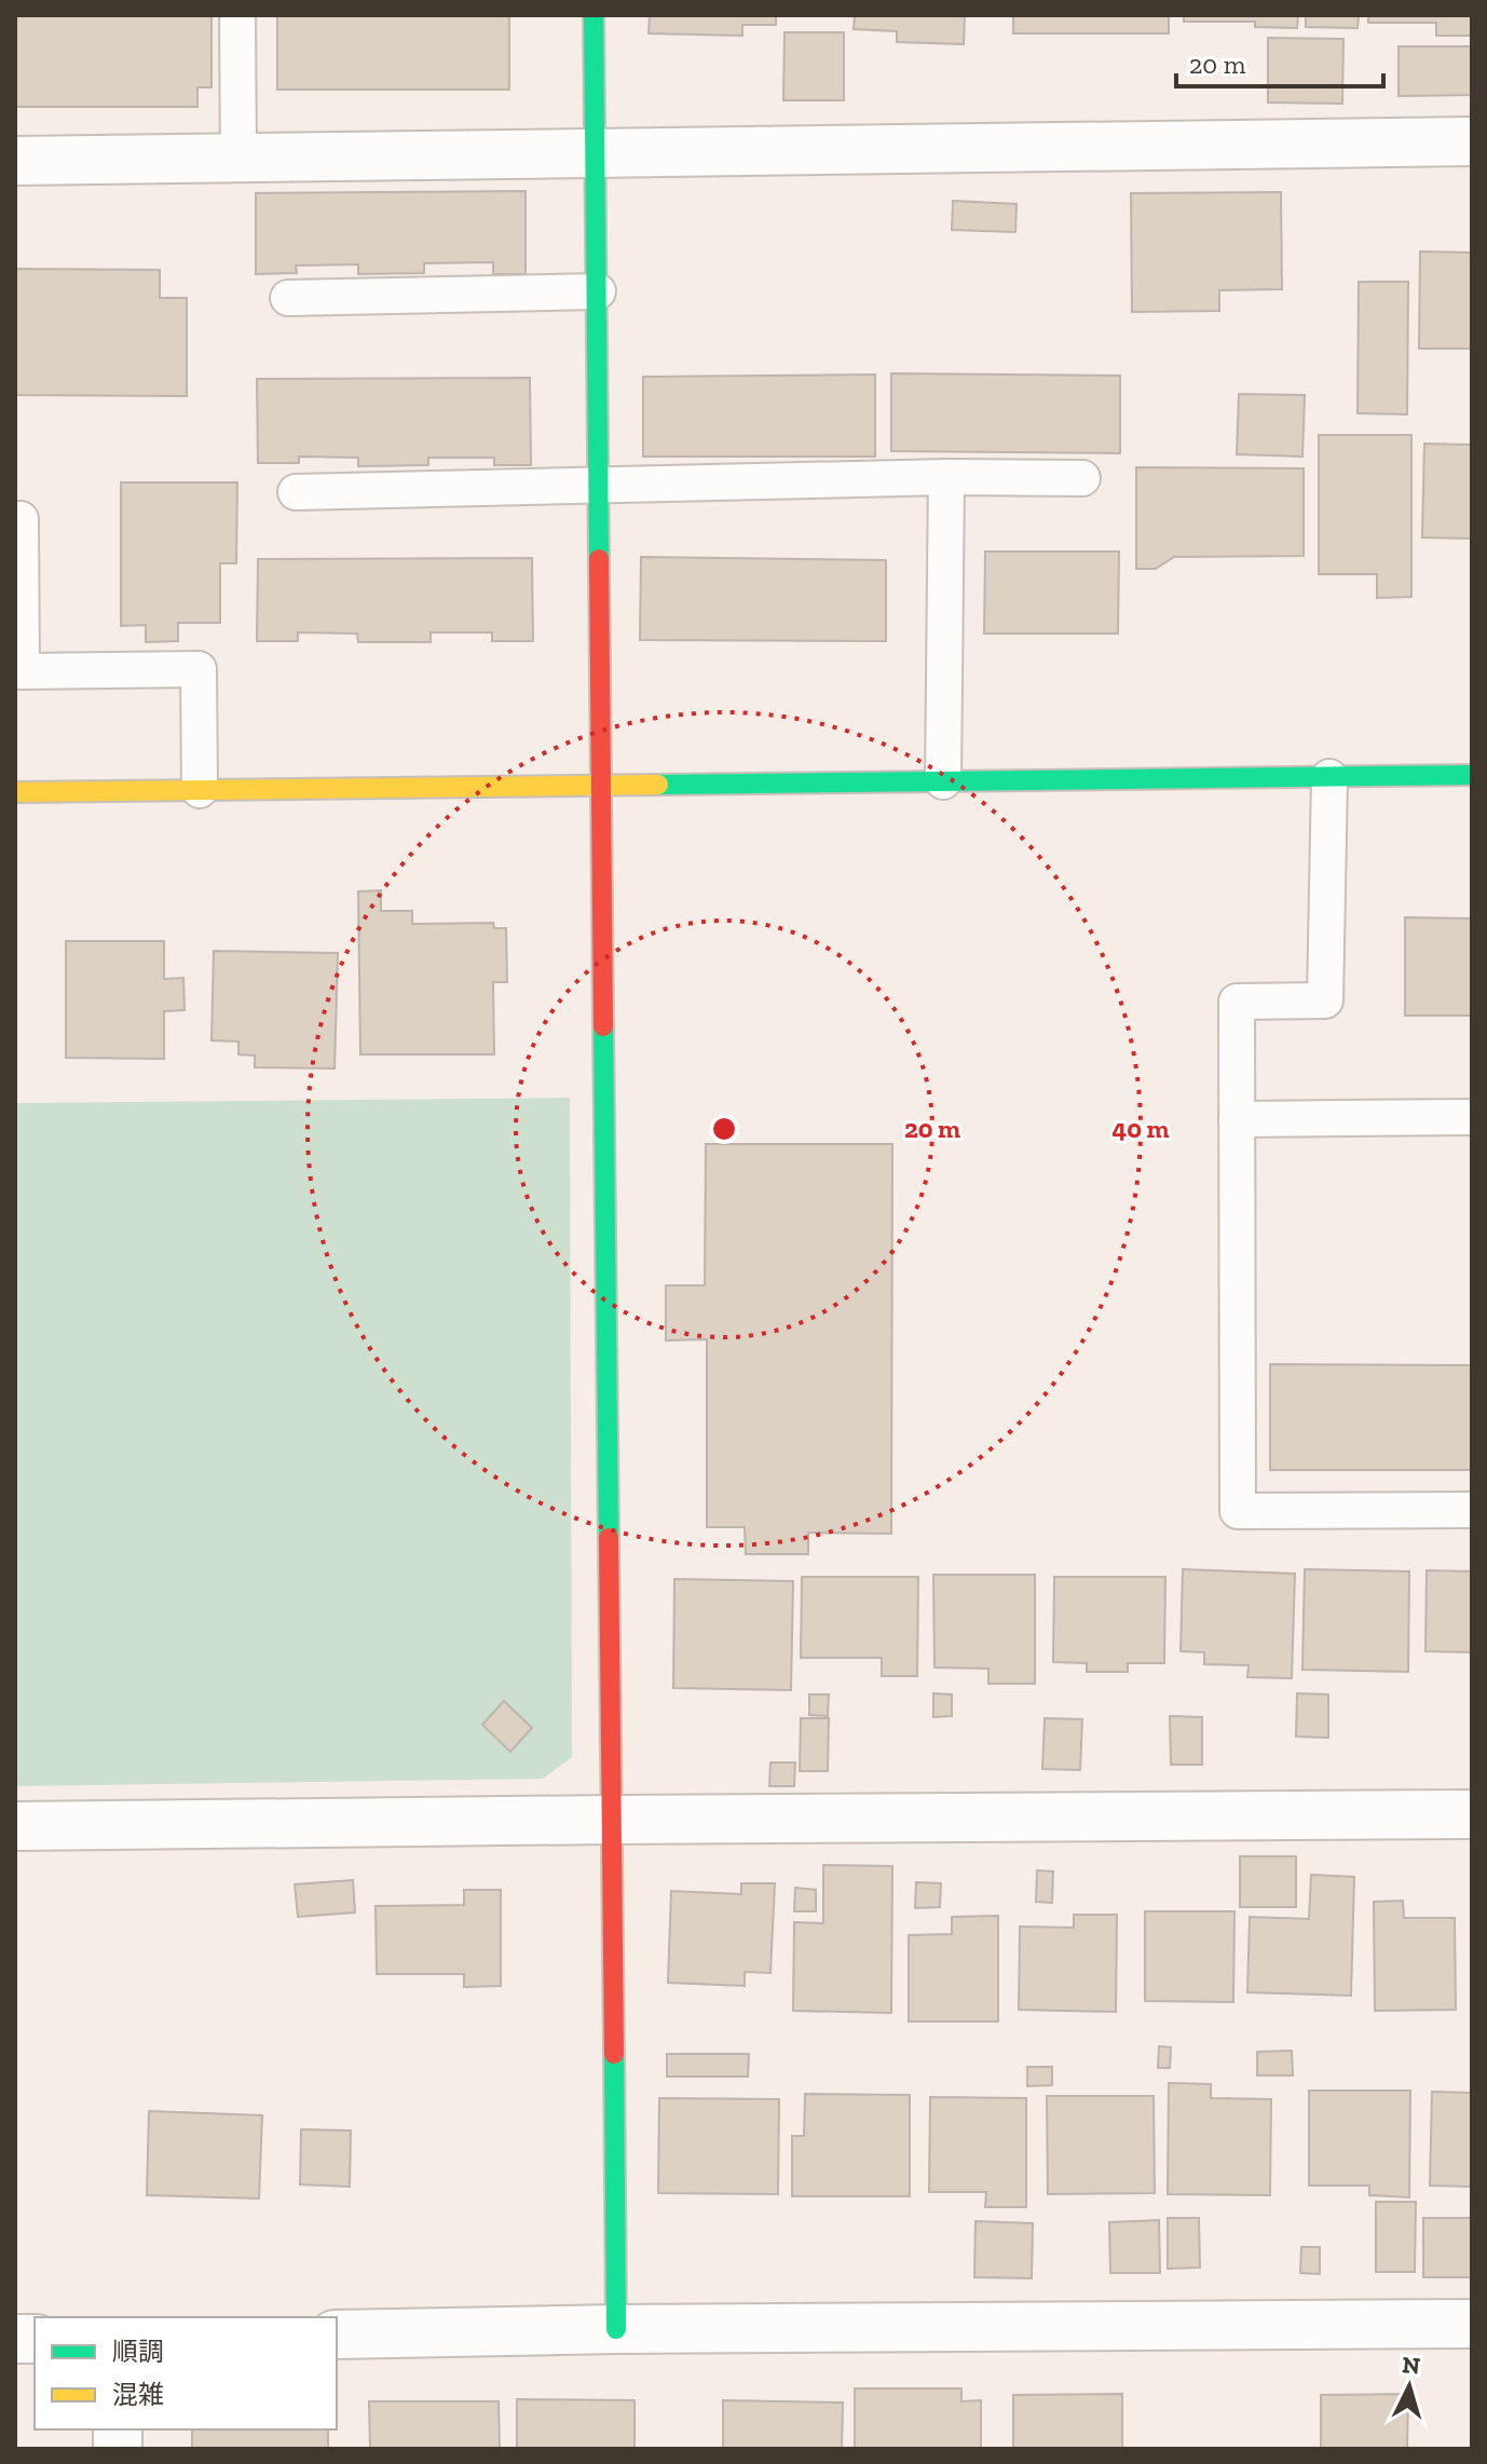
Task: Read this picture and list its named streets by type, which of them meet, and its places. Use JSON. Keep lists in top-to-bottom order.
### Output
{
  "legend": ["順調", "混雑"],
  "scale_bar": "20 m",
  "north": "top",
  "rings": ["20 m", "40 m"]
}
